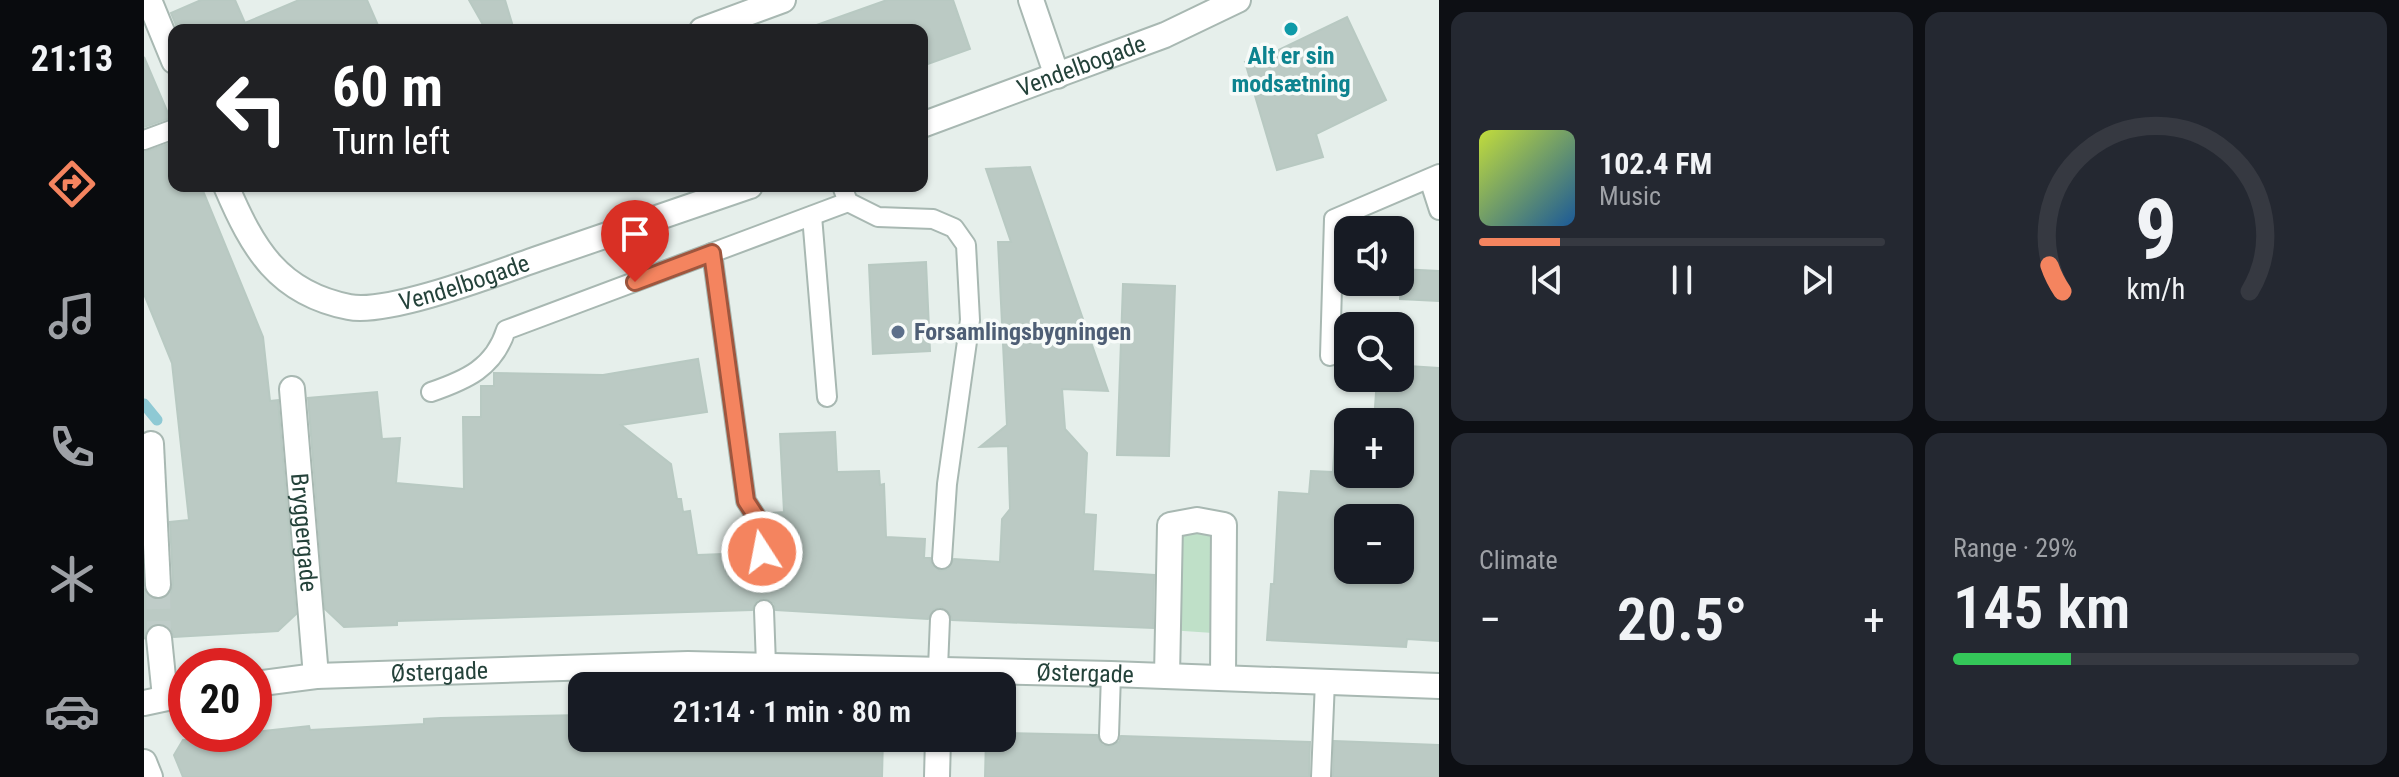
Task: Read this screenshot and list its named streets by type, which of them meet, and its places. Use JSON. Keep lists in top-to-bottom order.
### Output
{
  "streets": {
    "street": ["Vendelbogade", "Bryggergade", "Østergade"]
  },
  "crossings": [
    ["Bryggergade", "Østergade"]
  ],
  "places": ["Alt er sin modsætning", "Forsamlingsbygningen"],
  "page": {
    "tabs": "21:13",
    "turn": ["60 m", "Turn left"],
    "song": ["102.4 FM", "Music"],
    "map_buttons": ["+", "−"],
    "tile": [
      "Climate",
      ["Range · 29%", "145 km"]
    ],
    "heat": ["−", "20.5°", "+"],
    "limit": "20",
    "trip": "21:14 · 1 min · 80 m",
    "gauge": ["9", "km/h"]
  }
}
